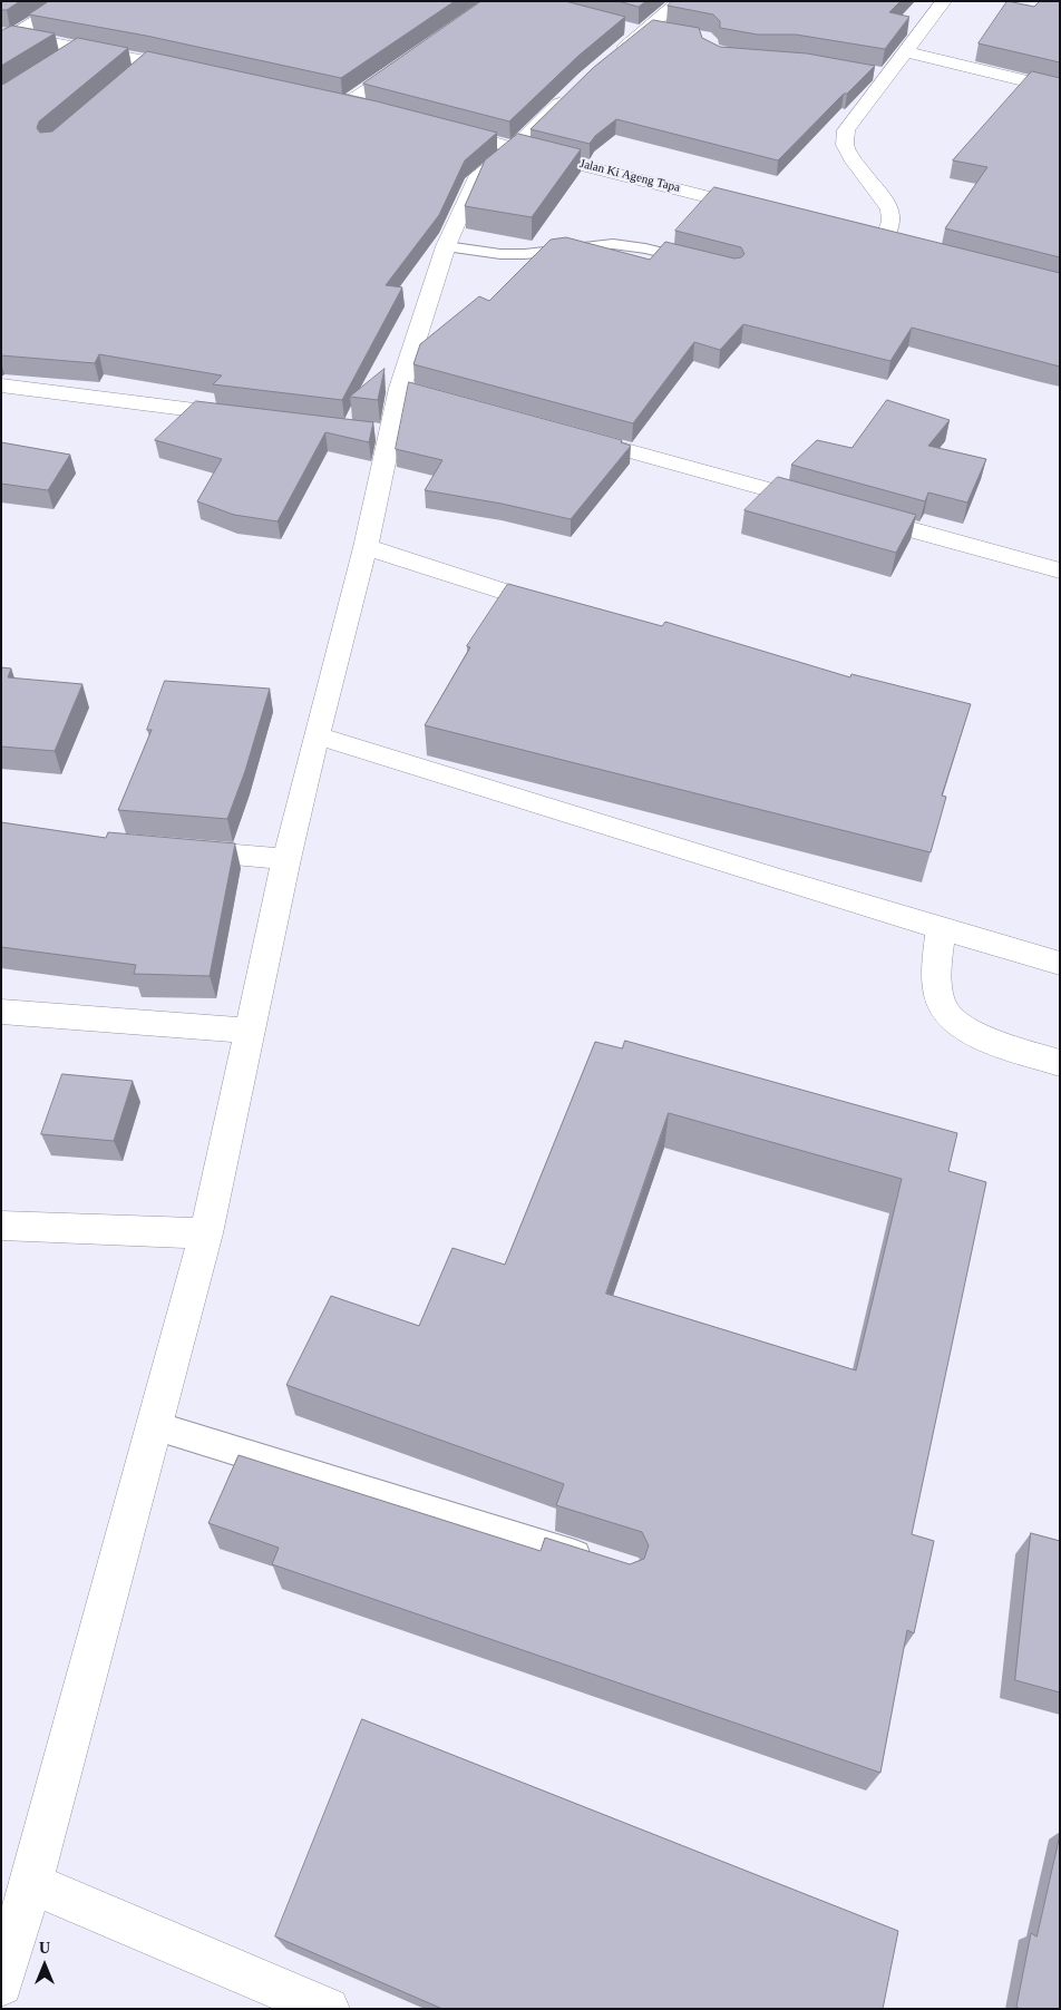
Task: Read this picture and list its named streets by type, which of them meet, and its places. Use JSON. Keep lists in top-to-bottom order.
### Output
{
  "streets": {
    "street": ["Jalan Ki Ageng Tapa"]
  },
  "north": "top"
}
